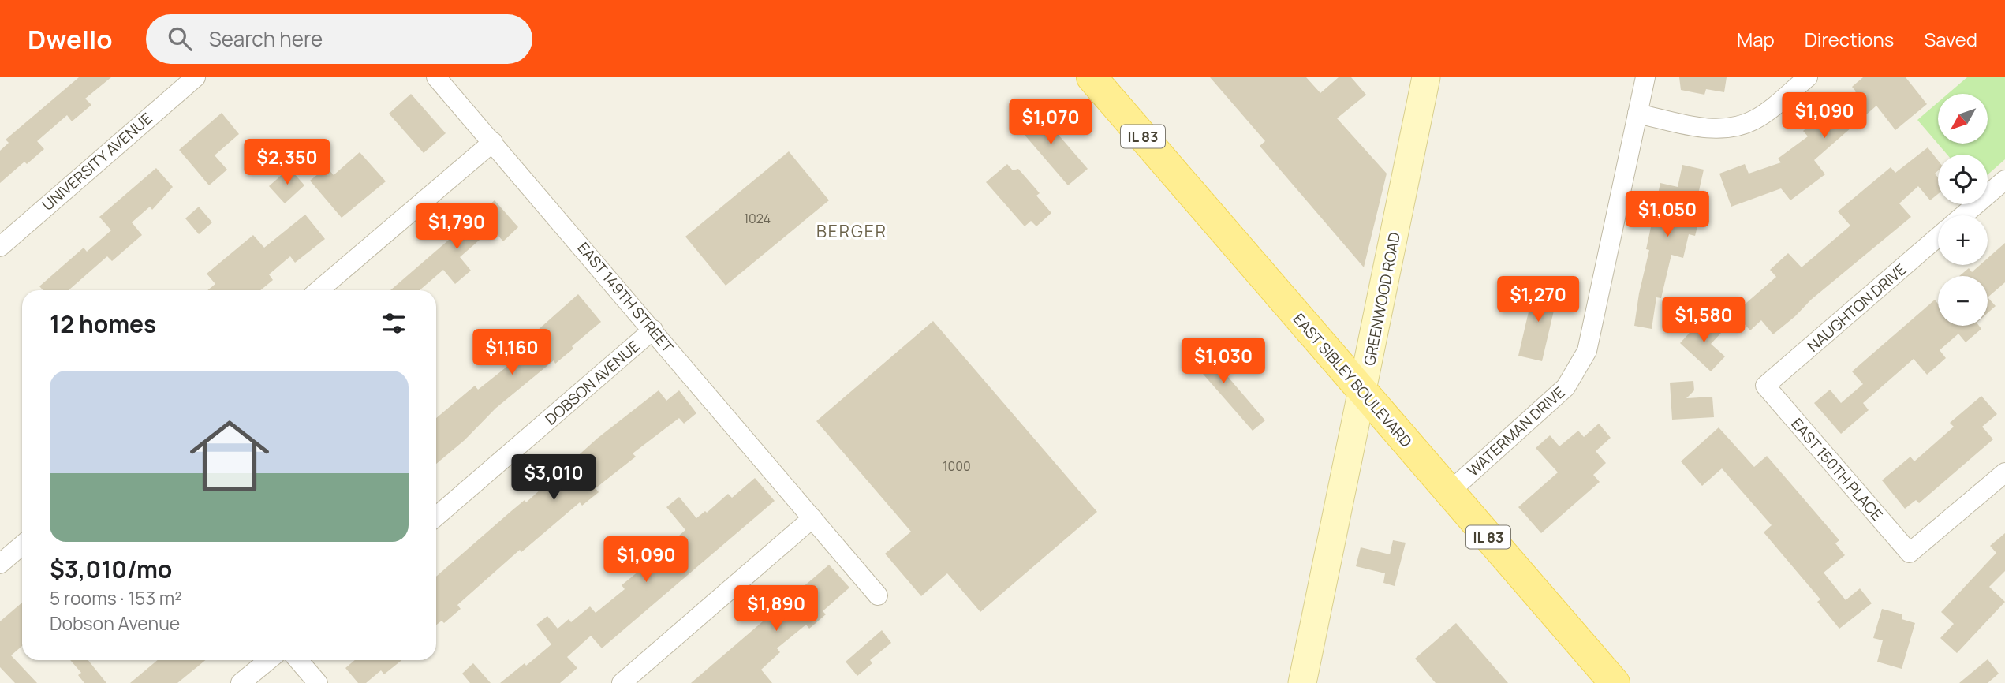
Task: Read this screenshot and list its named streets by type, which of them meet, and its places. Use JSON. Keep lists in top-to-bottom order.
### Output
{
  "streets": {
    "main road": ["IL 83", "EAST SIBLEY BOULEVARD"],
    "street": [
      "UNIVERSITY AVENUE",
      "EAST 149TH STREET",
      "GREENWOOD ROAD",
      "NAUGHTON DRIVE",
      "DOBSON AVENUE",
      "WATERMAN DRIVE",
      "EAST 150TH PLACE"
    ]
  },
  "crossings": [
    ["EAST 149TH STREET", "DOBSON AVENUE"],
    ["GREENWOOD ROAD", "EAST SIBLEY BOULEVARD"],
    ["NAUGHTON DRIVE", "EAST 150TH PLACE"],
    ["EAST SIBLEY BOULEVARD", "WATERMAN DRIVE"]
  ],
  "districts": ["BERGER"],
  "house_numbers": ["1024", "1000"],
  "north": "bottom left",
  "page": {
    "header": "Dwello",
    "search": "Search here",
    "nav": ["Map", "Directions", "Saved"],
    "price": [
      "$1,090",
      "$1,070",
      "$2,350",
      "$1,050",
      "$1,790",
      "$1,270",
      "$1,580",
      "$1,160",
      "$1,030",
      "$3,010",
      "$1,090",
      "$1,890"
    ],
    "map_buttons": ["+", "−"],
    "heading": "12 homes",
    "list": [
      {
        "name": "$3,010/mo",
        "note": "5 rooms · 153 m² · Dobson Avenue"
      }
    ]
  }
}
